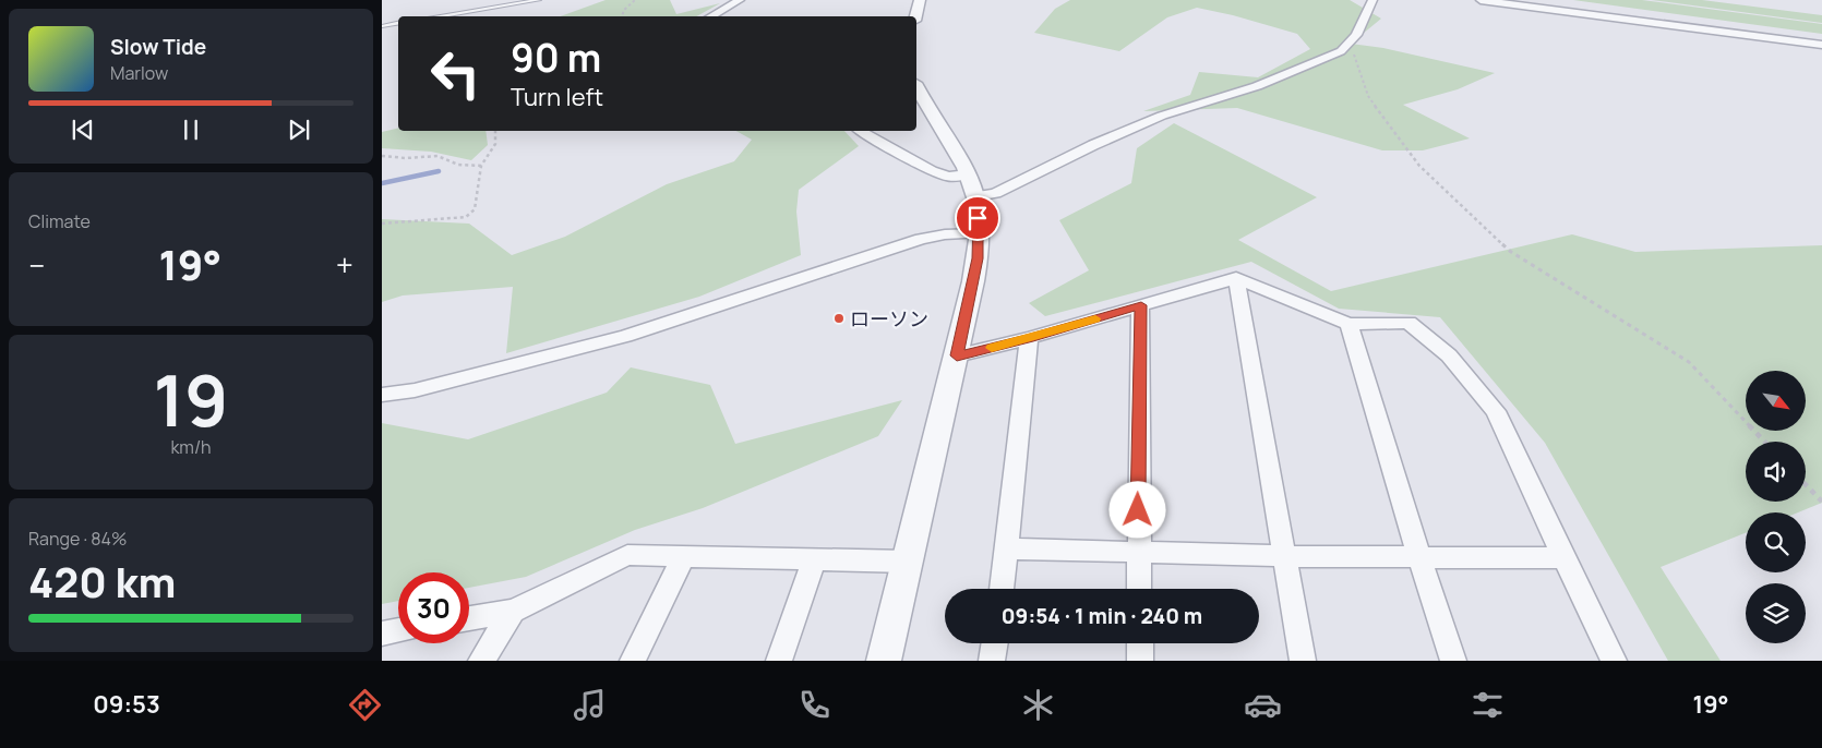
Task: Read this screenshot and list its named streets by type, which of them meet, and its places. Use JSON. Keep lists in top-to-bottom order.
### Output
{
  "places": ["ローソン"],
  "north": "bottom right",
  "page": {
    "turn": ["90 m", "Turn left"],
    "song": ["Slow Tide", "Marlow"],
    "tile": [
      "Climate",
      ["19", "km/h"],
      ["Range · 84%", "420 km"]
    ],
    "heat": ["−", "19°", "+"],
    "limit": "30",
    "trip": "09:54 · 1 min · 240 m",
    "tabs": ["09:53", "19°"]
  }
}
